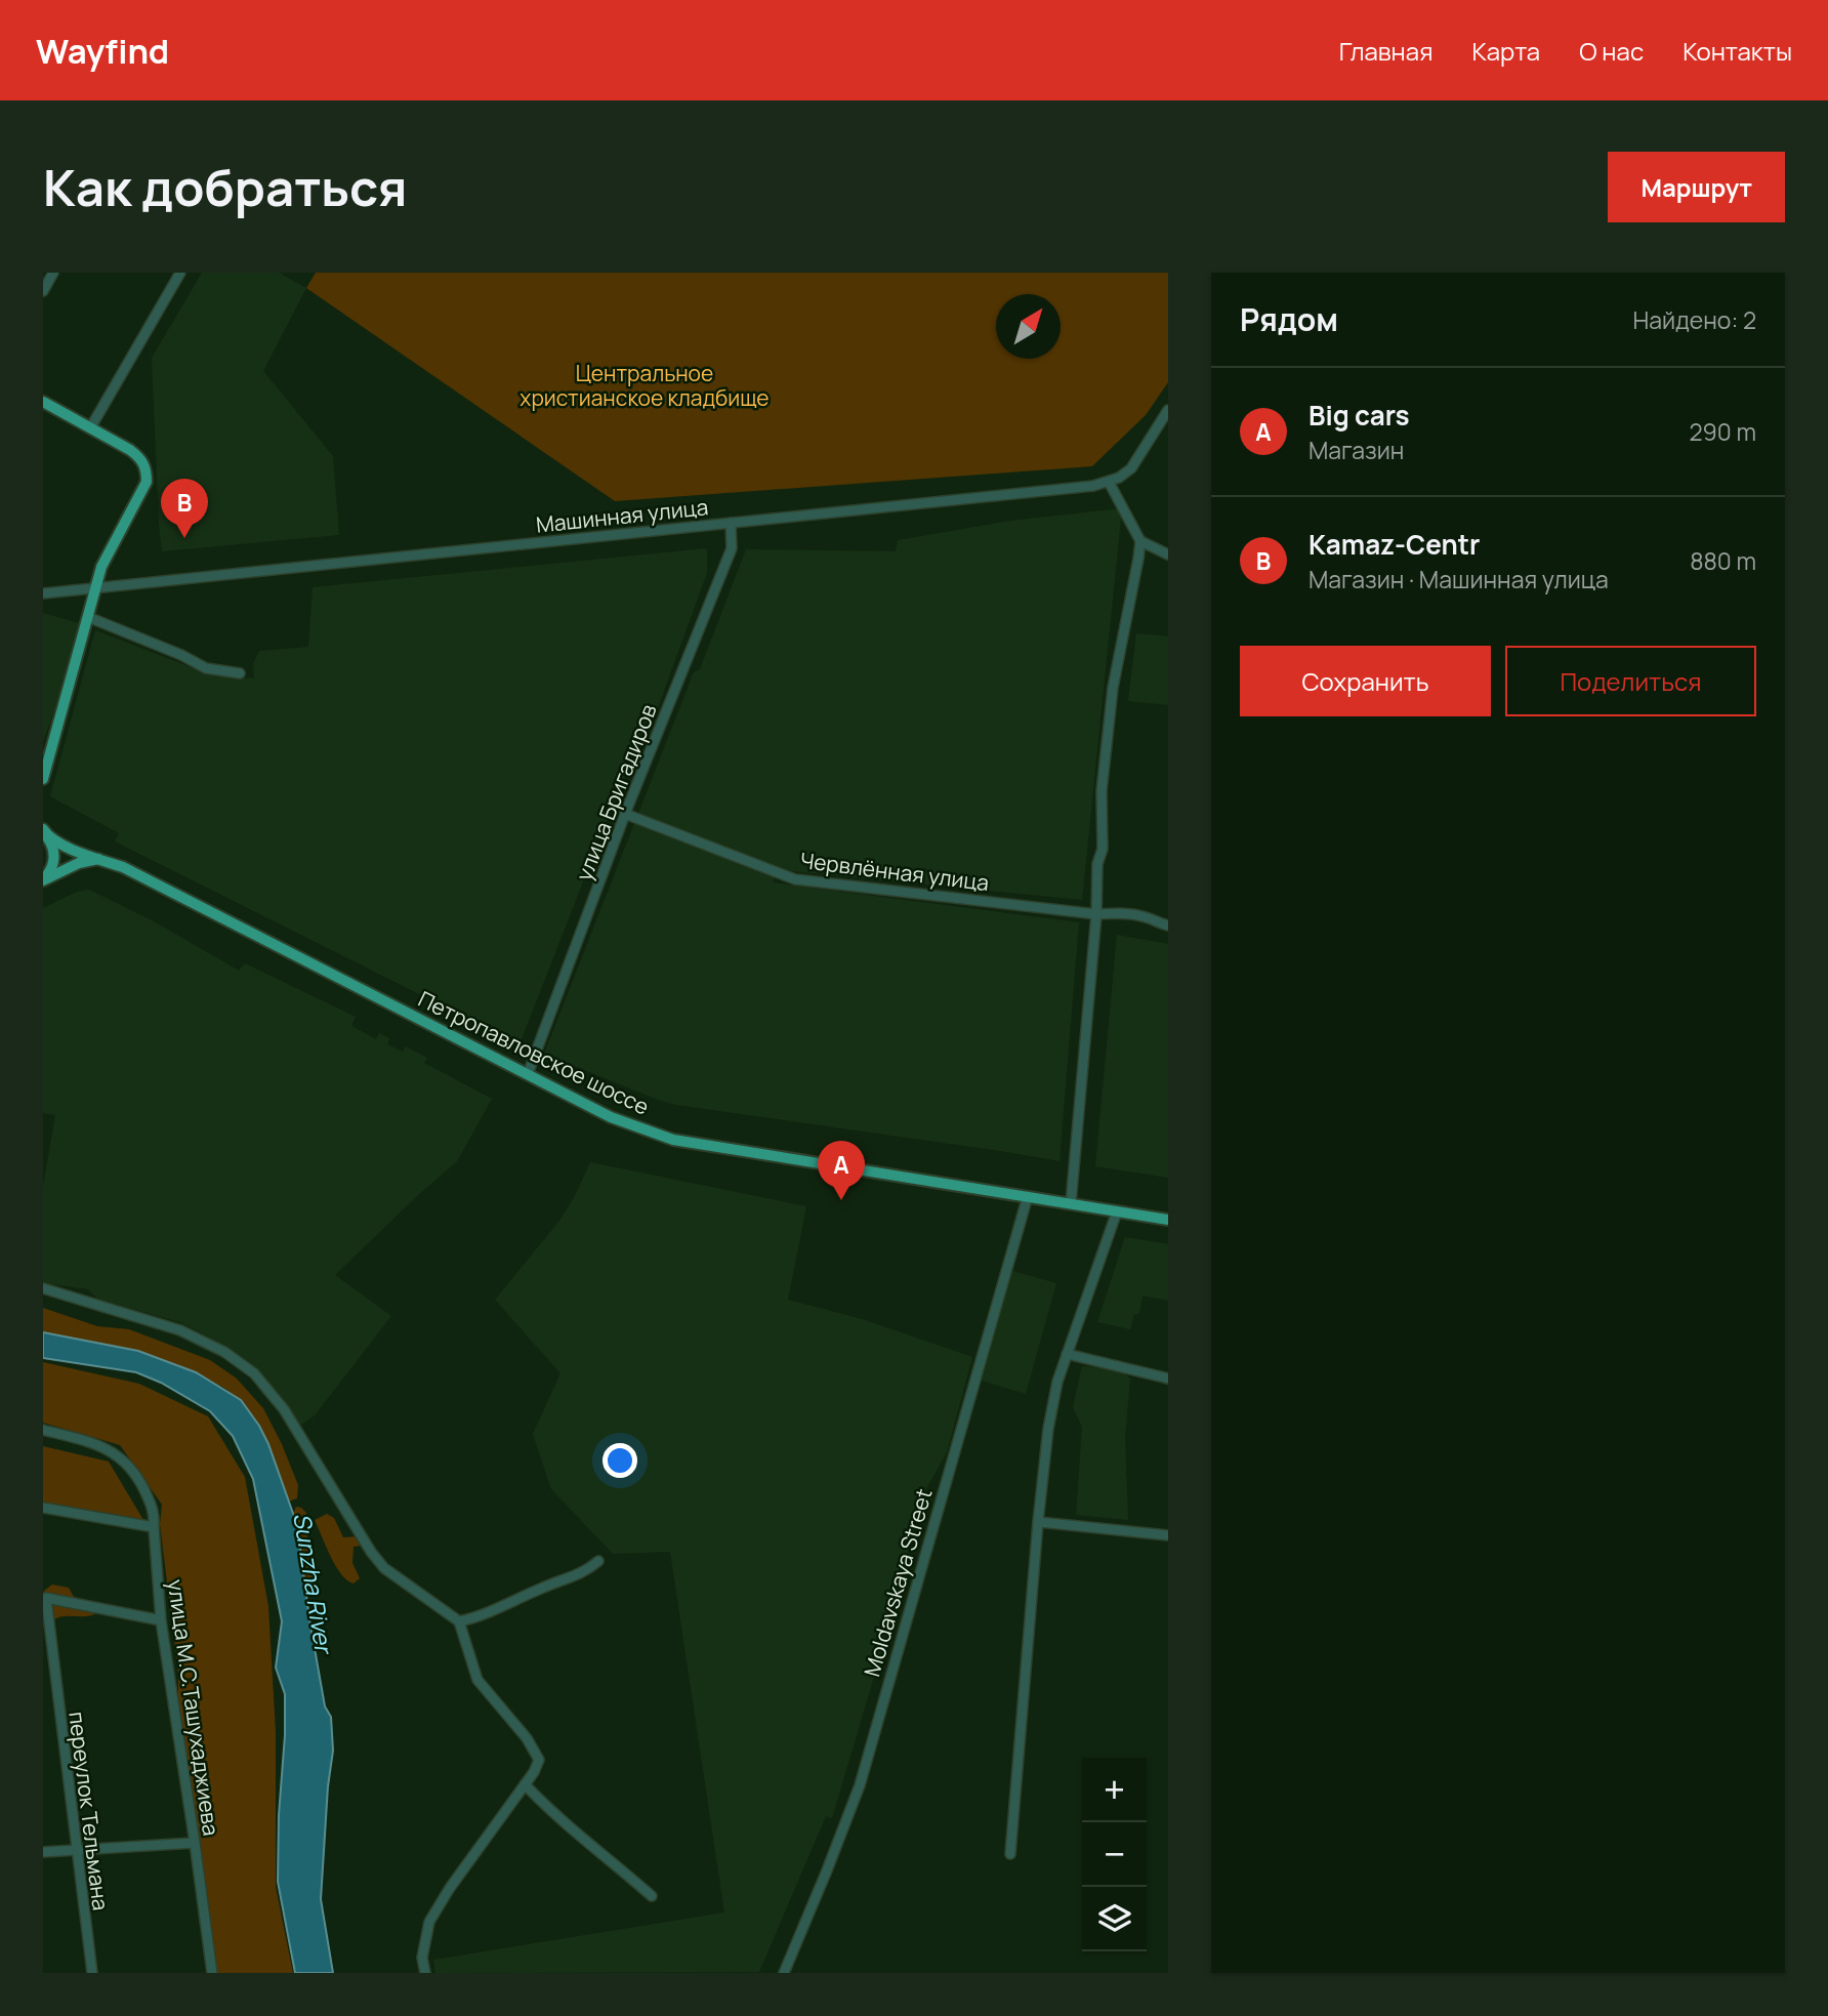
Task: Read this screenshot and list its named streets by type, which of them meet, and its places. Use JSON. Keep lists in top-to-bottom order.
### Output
{
  "streets": {
    "main road": ["Петропавловское шоссе"],
    "street": [
      "Машинная улица",
      "улица Бригадиров",
      "Червлённая улица",
      "Moldavskaya Street",
      "улица М.С.Ташухаджиева",
      "переулок Тельмана"
    ]
  },
  "crossings": [
    ["Машинная улица", "улица Бригадиров"],
    ["улица Бригадиров", "Червлённая улица"],
    ["улица Бригадиров", "Петропавловское шоссе"],
    ["Петропавловское шоссе", "Moldavskaya Street"],
    ["улица М.С.Ташухаджиева", "переулок Тельмана"]
  ],
  "water": ["Sunzha River"],
  "parks": ["Центральное христианское кладбище"],
  "north": "top right",
  "page": {
    "header": "Wayfind",
    "nav": [
      "Главная",
      "Карта",
      "О нас",
      "Контакты"
    ],
    "buttons": [
      "Маршрут",
      ["Сохранить", "Поделиться"]
    ],
    "title": "Как добраться",
    "heading": ["Рядом", "Найдено: 2"],
    "list": [
      {
        "mark": "A",
        "name": "Big cars",
        "note": "Магазин",
        "value": "290 m"
      },
      {
        "mark": "B",
        "name": "Kamaz-Centr",
        "note": "Магазин · Машинная улица",
        "value": "880 m"
      }
    ],
    "pins": ["B", "A"],
    "map_buttons": ["+", "−"]
  }
}
